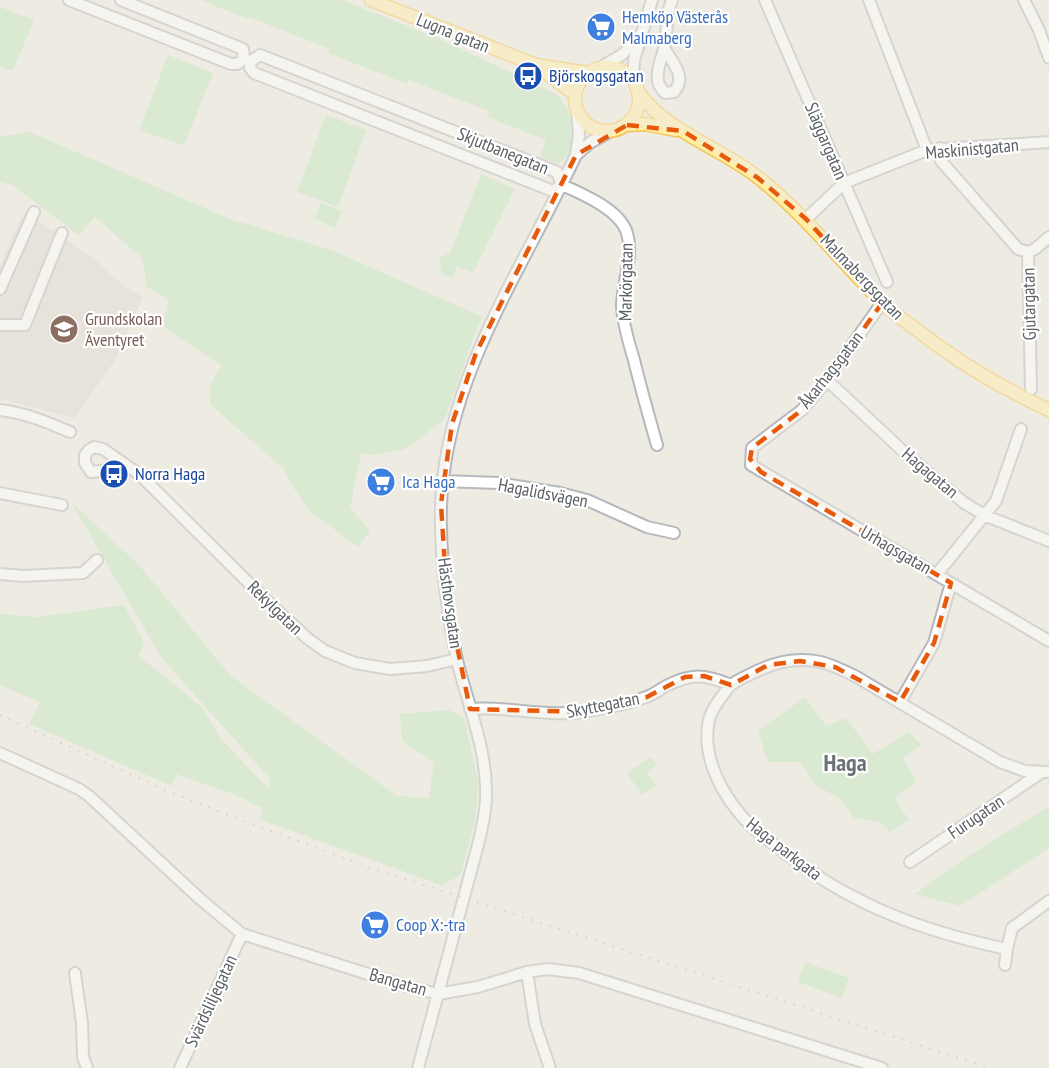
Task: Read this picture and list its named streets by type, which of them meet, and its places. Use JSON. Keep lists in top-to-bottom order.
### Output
{
  "streets": {
    "main road": ["Lugna gatan", "Malmabergsgatan"],
    "street": [
      "Släggargatan",
      "Maskinistgatan",
      "Skjutbanegatan",
      "Markörgatan",
      "Gjutargatan",
      "Åkarhagsgatan",
      "Hagagatan",
      "Hagalidsvägen",
      "Urhagsgatan",
      "Hästhovsgatan",
      "Rekylgatan",
      "Skyttegatan",
      "Furugatan",
      "Haga parkgata",
      "Bangatan",
      "Svärdsliljegatan"
    ]
  },
  "crossings": [
    ["Lugna gatan", "Malmabergsgatan"],
    ["Lugna gatan", "Hästhovsgatan"],
    ["Släggargatan", "Maskinistgatan"],
    ["Maskinistgatan", "Malmabergsgatan"],
    ["Maskinistgatan", "Gjutargatan"],
    ["Skjutbanegatan", "Markörgatan"],
    ["Skjutbanegatan", "Hästhovsgatan"],
    ["Malmabergsgatan", "Åkarhagsgatan"],
    ["Malmabergsgatan", "Hästhovsgatan"],
    ["Markörgatan", "Hästhovsgatan"],
    ["Åkarhagsgatan", "Hagagatan"],
    ["Åkarhagsgatan", "Urhagsgatan"],
    ["Hagalidsvägen", "Hästhovsgatan"],
    ["Hästhovsgatan", "Rekylgatan"],
    ["Hästhovsgatan", "Skyttegatan"],
    ["Hästhovsgatan", "Bangatan"],
    ["Skyttegatan", "Haga parkgata"],
    ["Furugatan", "Haga parkgata"],
    ["Bangatan", "Svärdsliljegatan"]
  ],
  "districts": ["Haga"],
  "places": {
    "supermarket": ["Hemköp Västerås Malmaberg", "Ica Haga", "Coop X:-tra"],
    "bus stop": ["Björskogsgatan", "Norra Haga"],
    "school or university": ["Grundskolan Äventyret"]
  }
}
